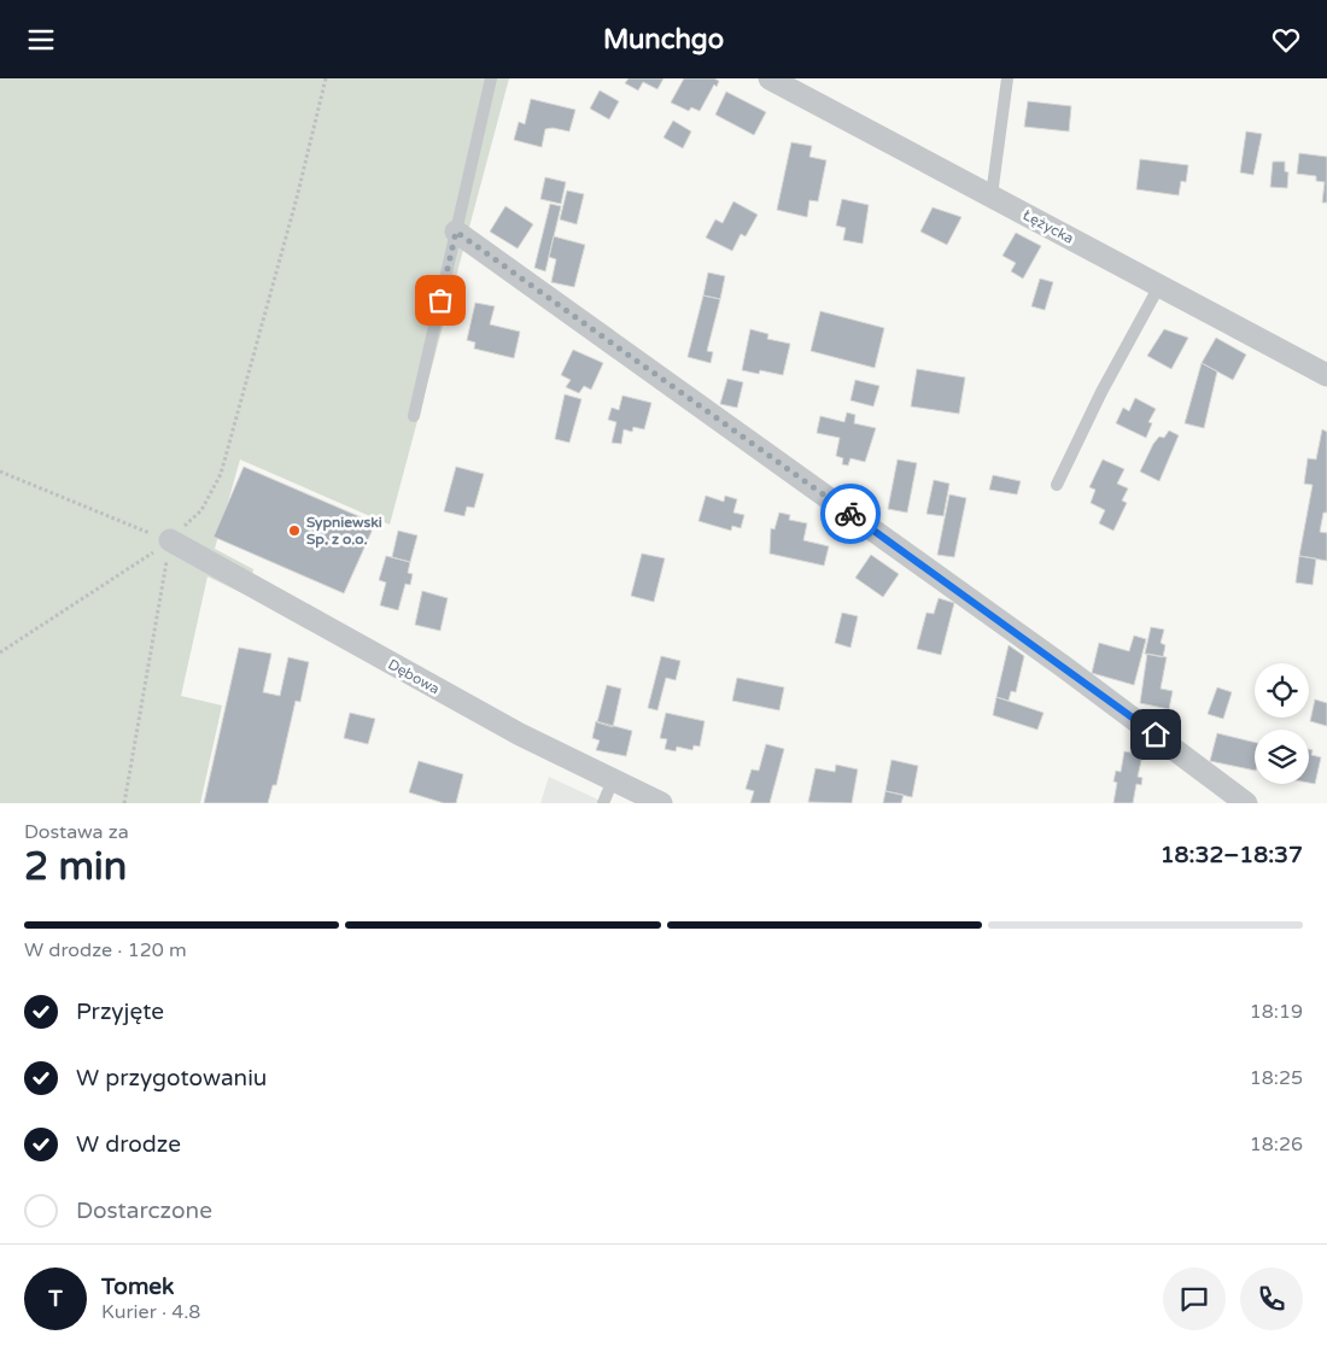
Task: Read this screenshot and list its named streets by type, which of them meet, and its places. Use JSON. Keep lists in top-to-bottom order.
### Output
{
  "streets": {
    "street": ["Łężycka", "Dębowa"]
  },
  "places": ["Sypniewski Sp. z o.o."],
  "page": {
    "header": "Munchgo",
    "heading": ["2 min", "Dostawa za", "18:32–18:37"],
    "panel": ["Tomek", "Kurier · 4.8"],
    "bar": "W drodze · 120 m",
    "list": [
      ["Przyjęte", "18:19"],
      ["W przygotowaniu", "18:25"],
      ["W drodze", "18:26"],
      "Dostarczone"
    ],
    "round": "T"
  }
}
